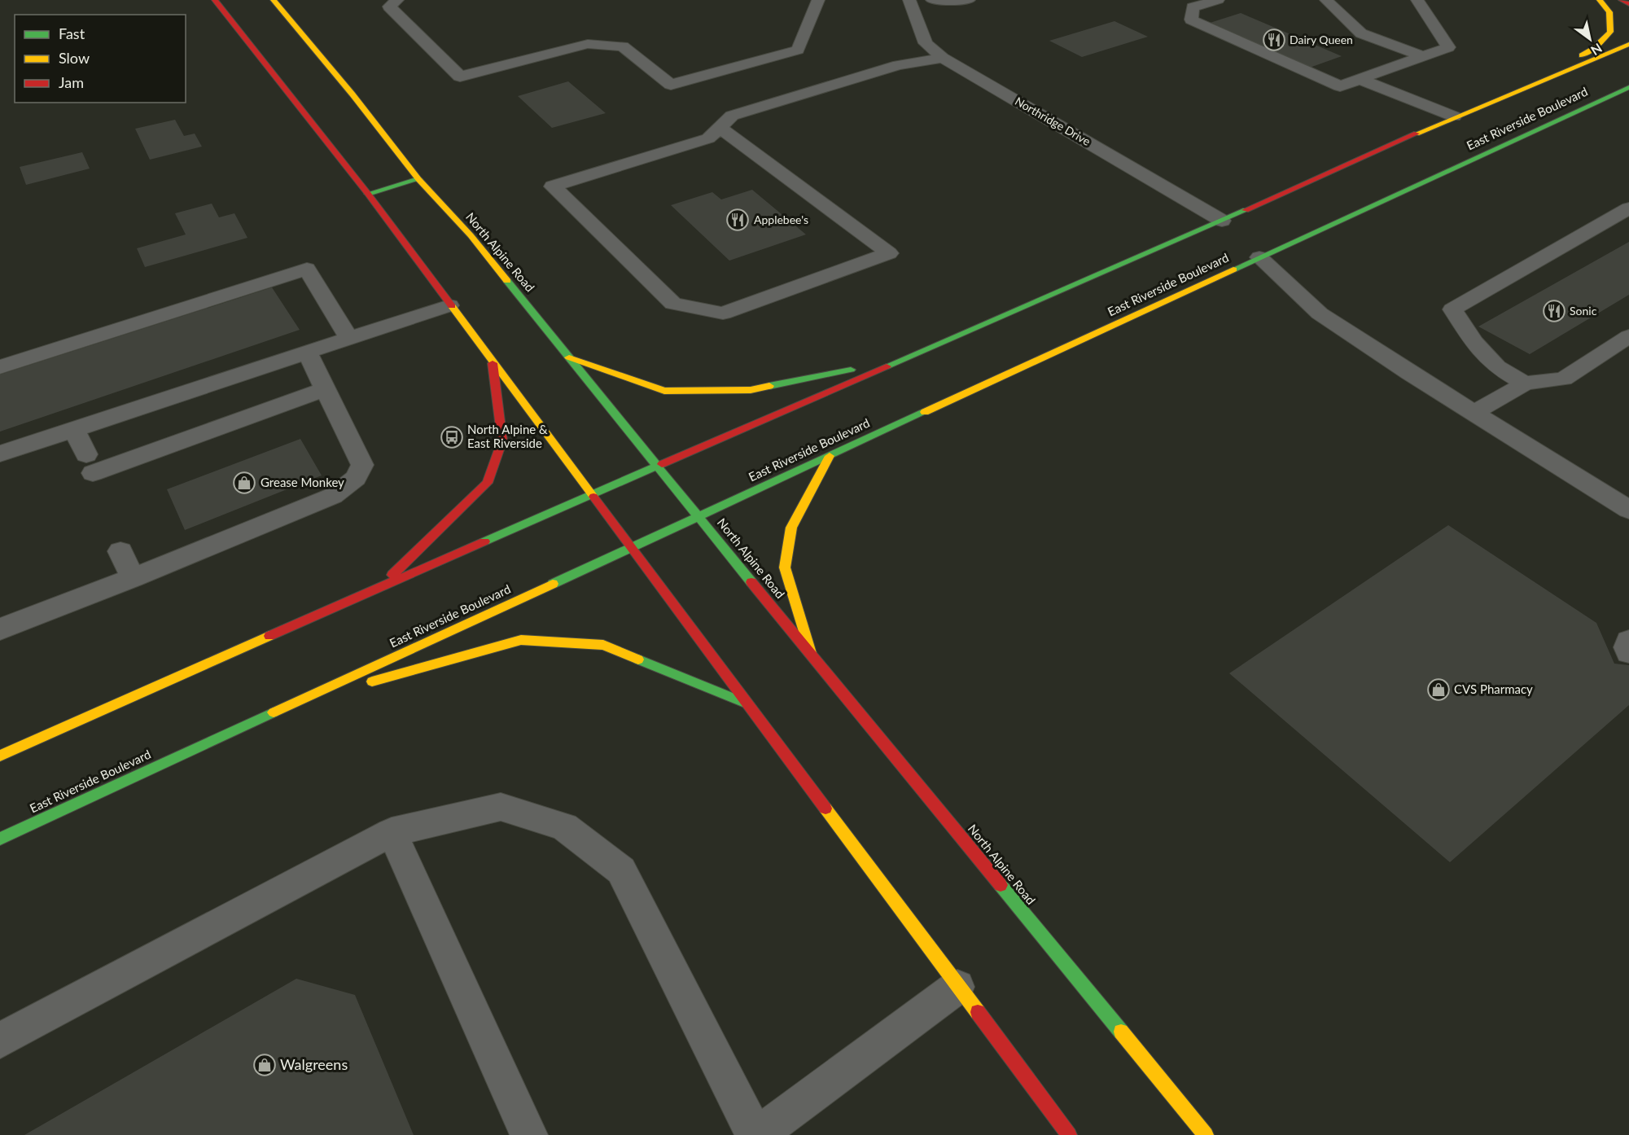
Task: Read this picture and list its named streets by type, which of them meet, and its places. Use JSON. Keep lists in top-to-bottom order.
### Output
{
  "streets": {
    "main road": ["East Riverside Boulevard", "North Alpine Road"],
    "lane": ["Northridge Drive"]
  },
  "crossings": [
    ["East Riverside Boulevard", "North Alpine Road"]
  ],
  "places": {
    "restaurant": ["Dairy Queen", "Applebee's", "Sonic"],
    "bus stop": ["North Alpine & East Riverside"],
    "shop": ["Grease Monkey", "CVS Pharmacy", "Walgreens"]
  },
  "legend": ["Fast", "Slow", "Jam"],
  "north": "bottom right"
}
